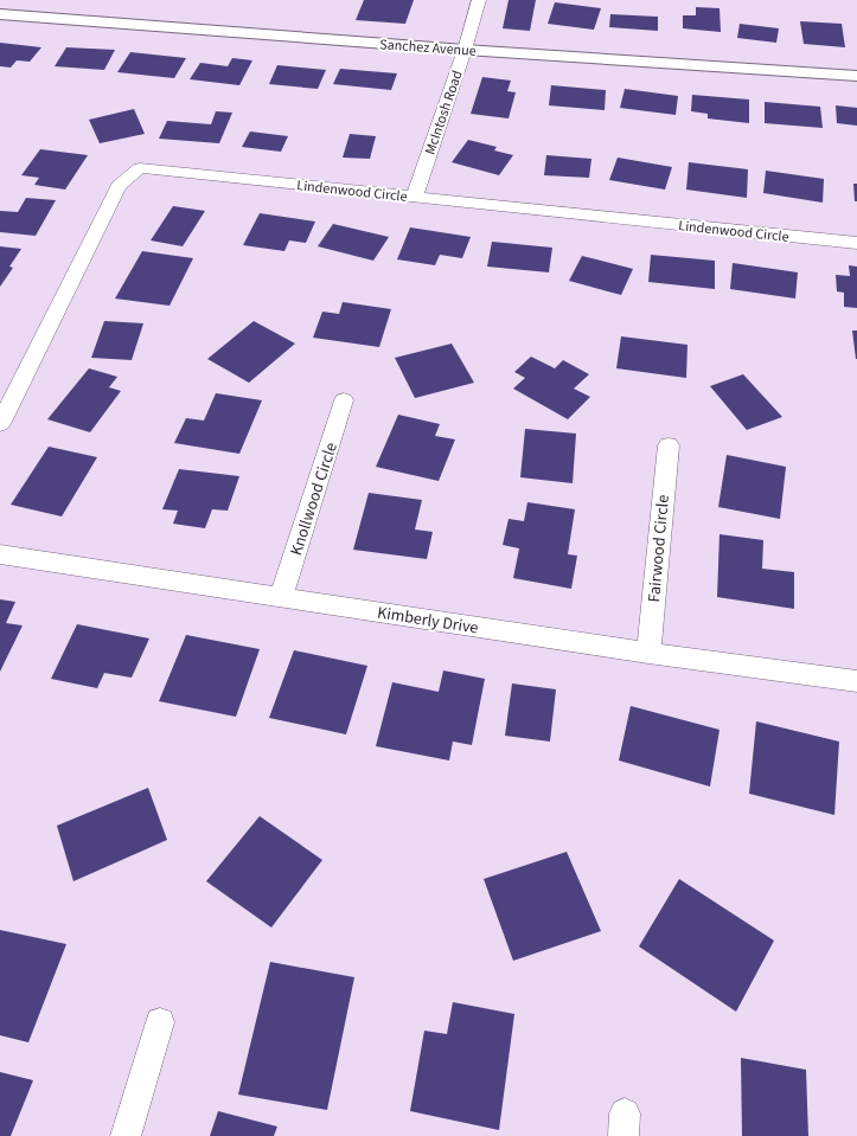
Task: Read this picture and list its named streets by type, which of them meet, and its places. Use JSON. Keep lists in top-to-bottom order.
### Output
{
  "streets": {
    "street": [
      "Sanchez Avenue",
      "McIntosh Road",
      "Lindenwood Circle",
      "Knollwood Circle",
      "Fairwood Circle",
      "Kimberly Drive"
    ]
  },
  "crossings": [
    ["Sanchez Avenue", "McIntosh Road"],
    ["McIntosh Road", "Lindenwood Circle"],
    ["Knollwood Circle", "Kimberly Drive"],
    ["Fairwood Circle", "Kimberly Drive"]
  ]
}
